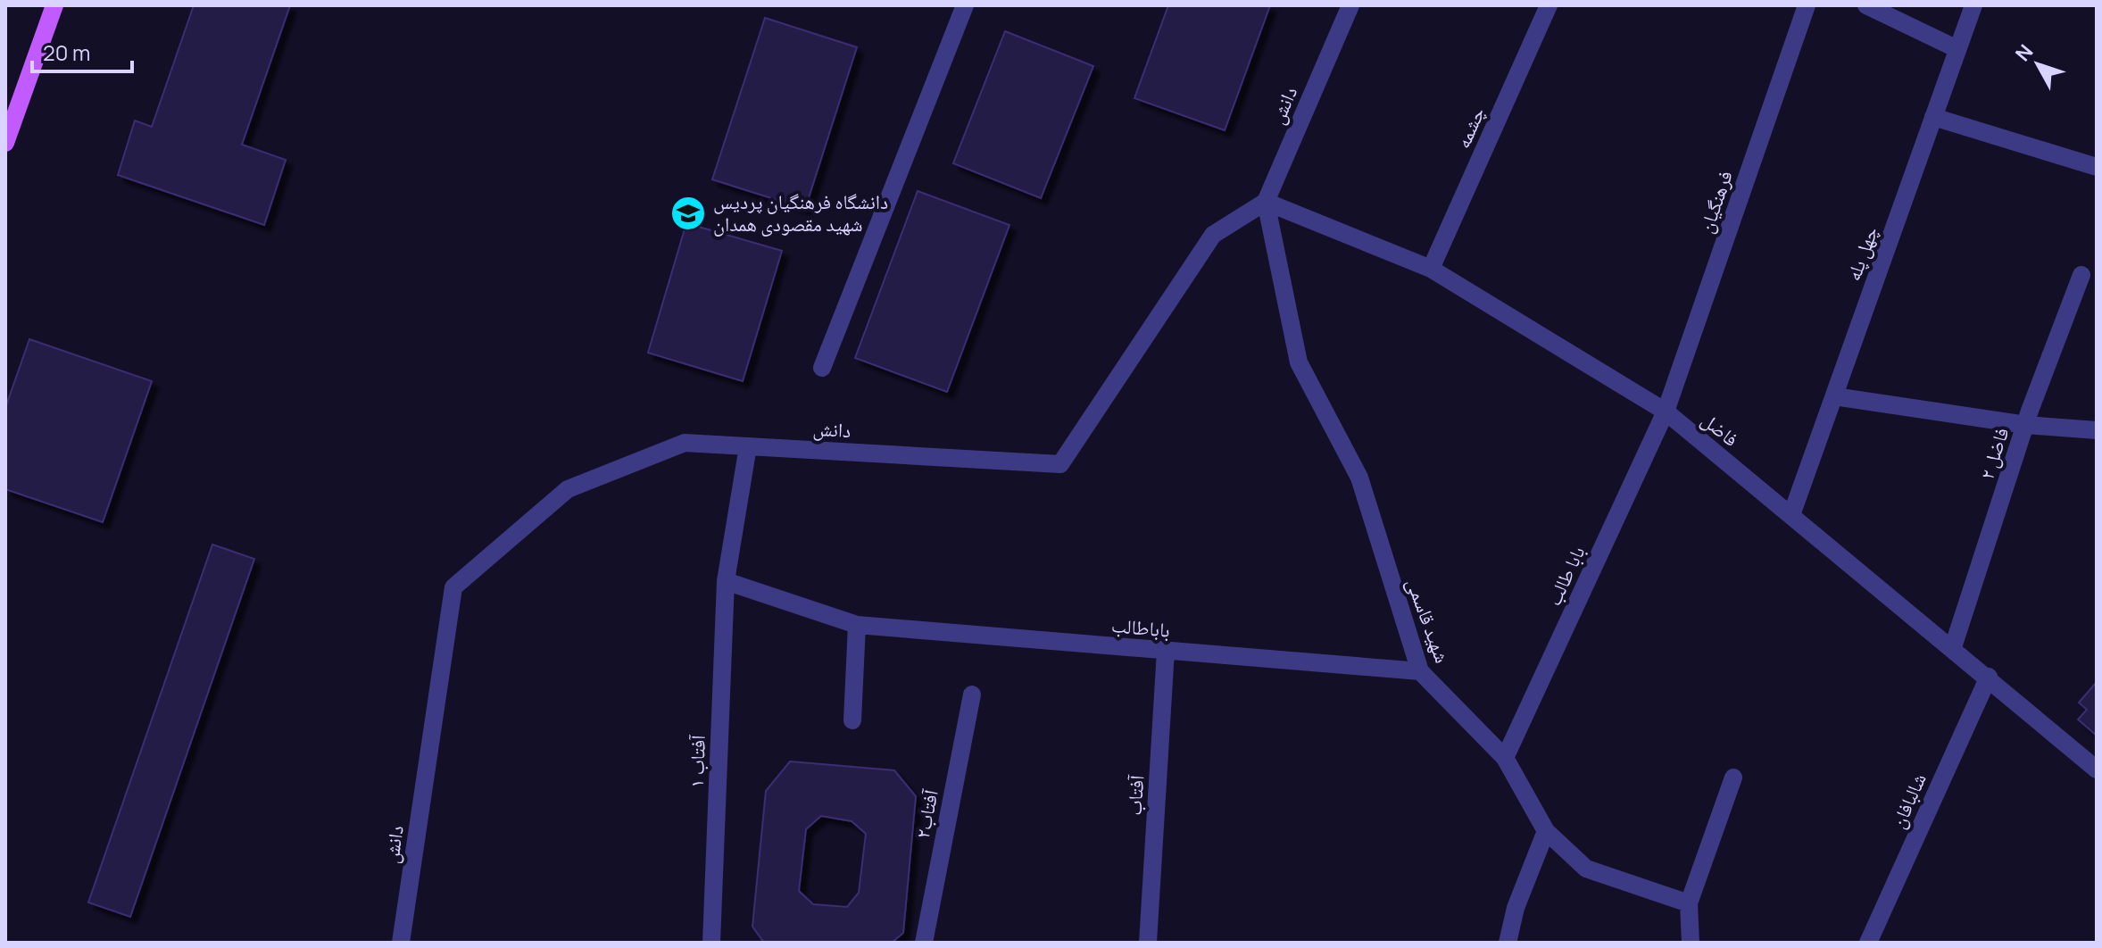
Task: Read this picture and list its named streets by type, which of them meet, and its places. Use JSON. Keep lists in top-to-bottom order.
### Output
{
  "streets": {
    "street": [
      "دانش",
      "چشمه",
      "فرهنگیان",
      "چهل پله",
      "فاضل",
      "فاضل ۲",
      "بابا طالب",
      "شهید قاسمی",
      "باباطالب",
      "آفتاب ۱",
      "آفتاب",
      "شالبافان",
      "آفتاب۲"
    ]
  },
  "crossings": [
    ["دانش", "فاضل"],
    ["دانش", "شهید قاسمی"],
    ["چشمه", "فاضل"],
    ["فرهنگیان", "فاضل"],
    ["فرهنگیان", "بابا طالب"],
    ["چهل پله", "فاضل"],
    ["فاضل", "فاضل ۲"],
    ["فاضل", "بابا طالب"],
    ["فاضل", "شهید قاسمی"],
    ["فاضل", "شالبافان"],
    ["بابا طالب", "شهید قاسمی"],
    ["شهید قاسمی", "باباطالب"],
    ["باباطالب", "آفتاب ۱"],
    ["باباطالب", "آفتاب"]
  ],
  "places": {
    "school or university": ["دانشگاه فرهنگیان پردیس شهید مقصودی همدان"]
  },
  "scale_bar": "20 m",
  "north": "top left"
}
